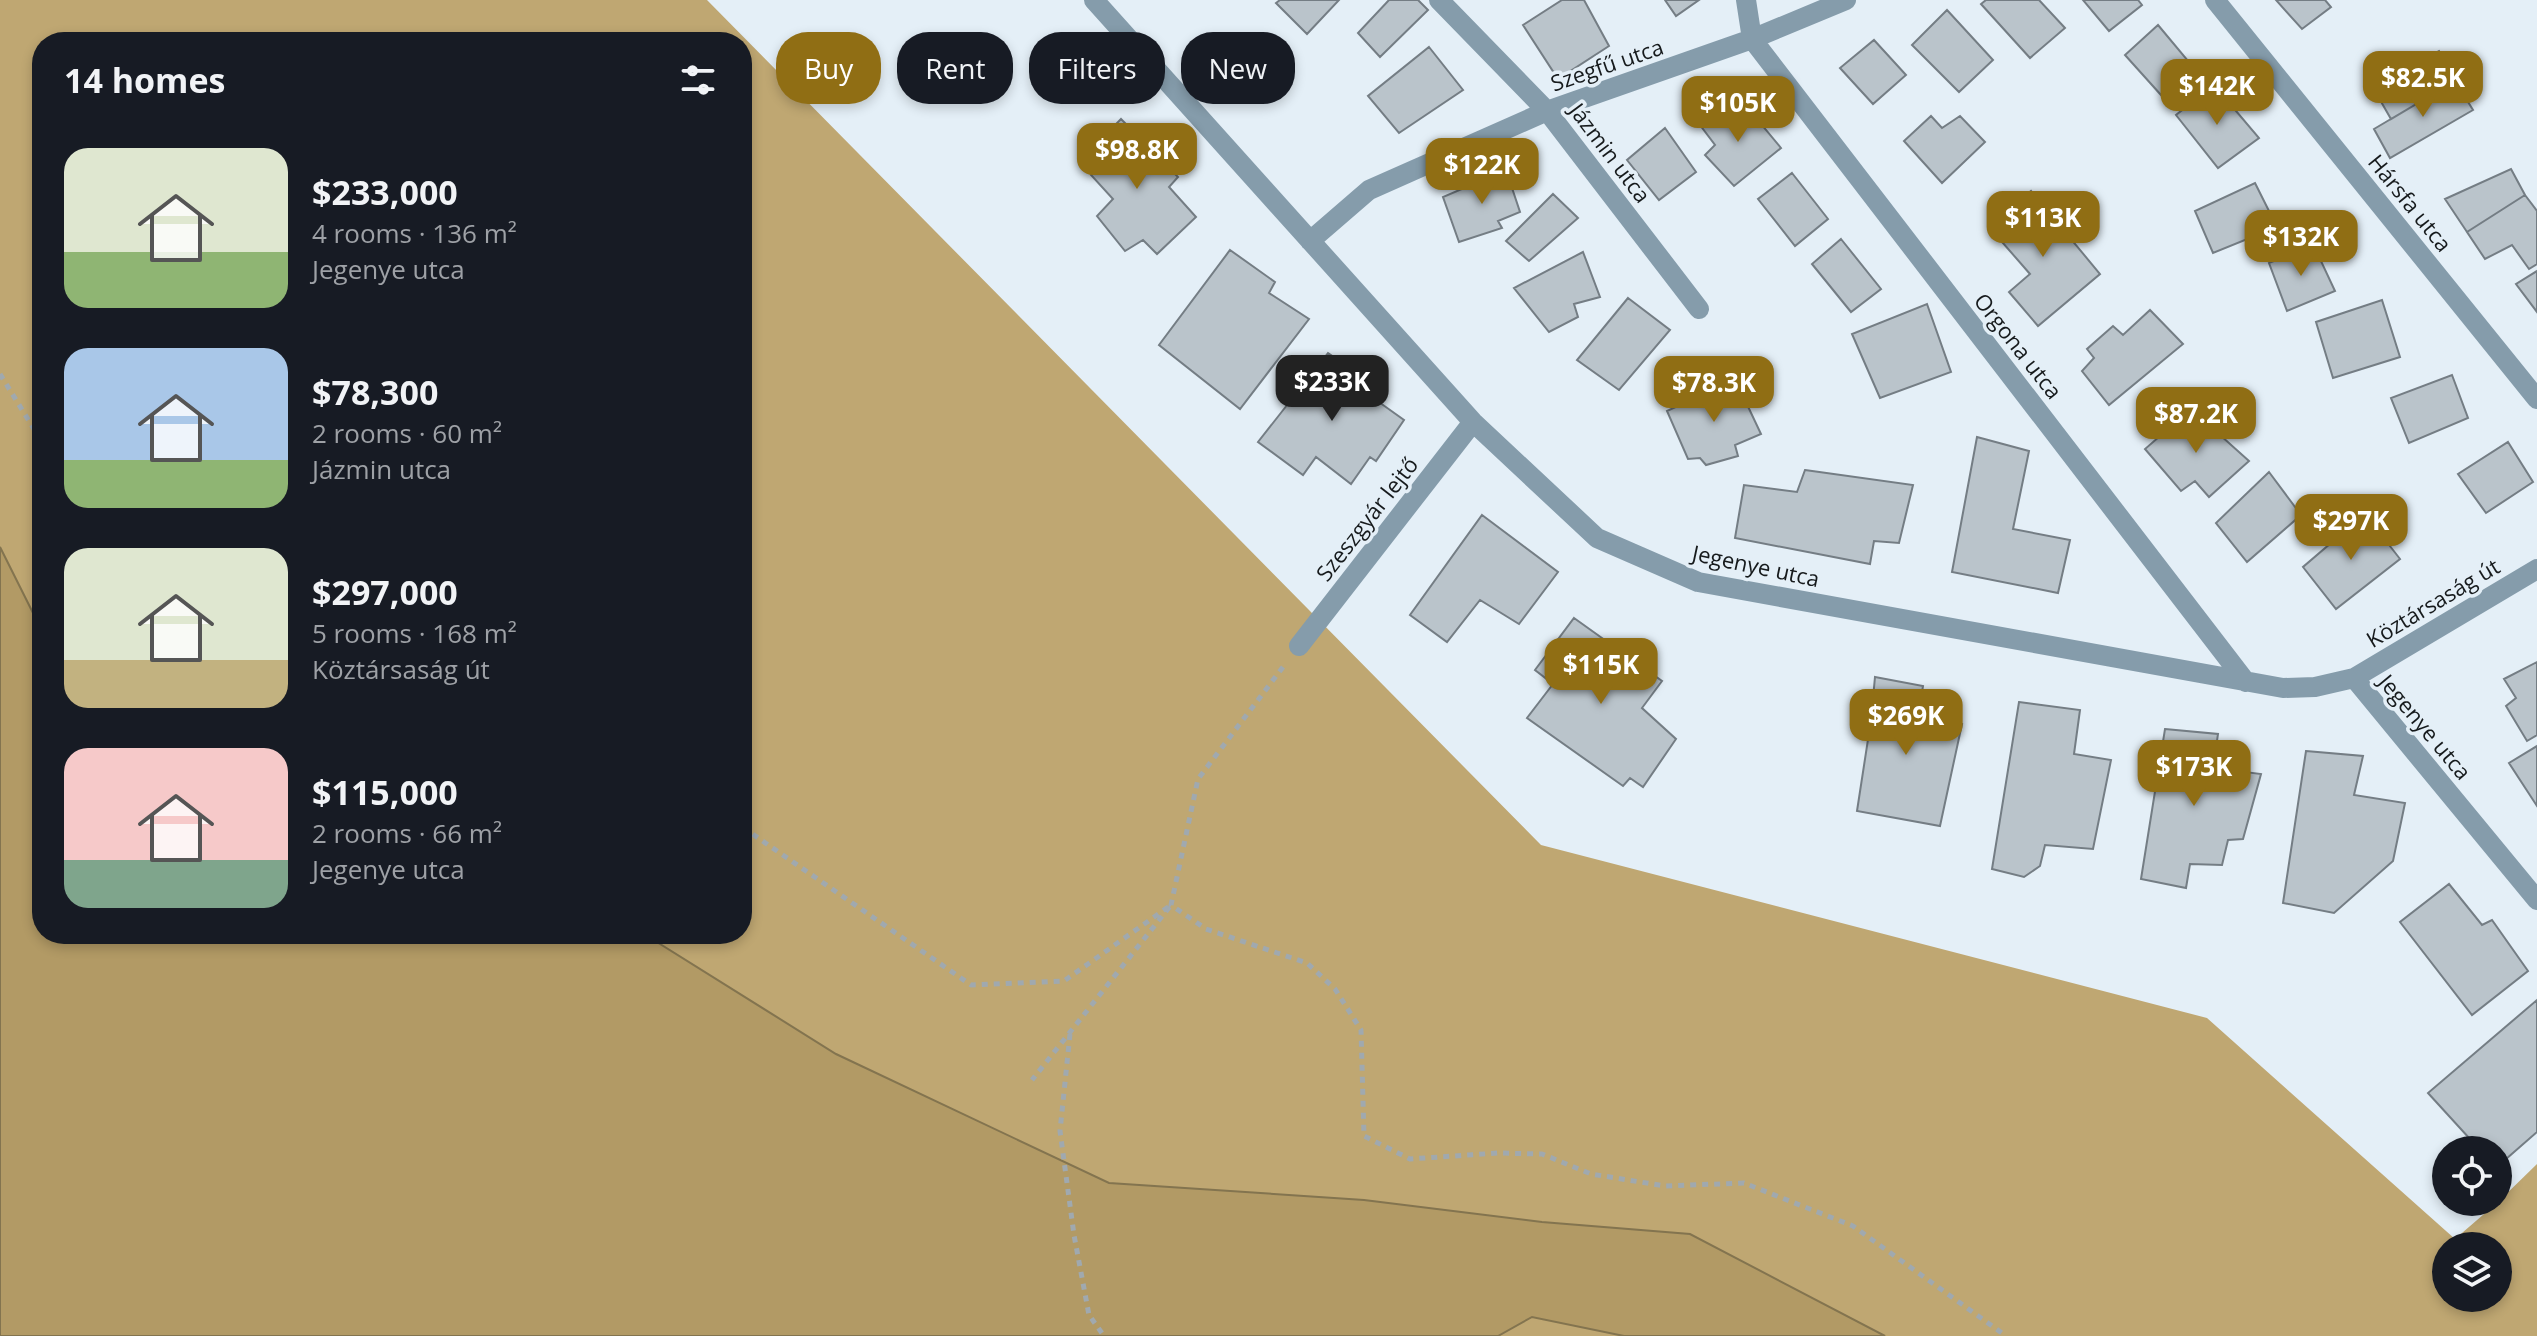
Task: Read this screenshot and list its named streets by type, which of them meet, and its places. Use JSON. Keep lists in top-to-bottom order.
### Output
{
  "streets": {
    "street": [
      "Szegfű utca",
      "Jázmin utca",
      "Hársfa utca",
      "Orgona utca",
      "Szeszgyár lejtő",
      "Jegenye utca",
      "Köztársaság út"
    ]
  },
  "crossings": [
    ["Szegfű utca", "Jázmin utca"],
    ["Szegfű utca", "Orgona utca"],
    ["Szegfű utca", "Jegenye utca"],
    ["Orgona utca", "Jegenye utca"],
    ["Szeszgyár lejtő", "Jegenye utca"],
    ["Jegenye utca", "Köztársaság út"]
  ],
  "page": {
    "chip": [
      "Buy",
      "Rent",
      "Filters",
      "New"
    ],
    "heading": "14 homes",
    "price": [
      "$82.5K",
      "$142K",
      "$105K",
      "$98.8K",
      "$122K",
      "$113K",
      "$132K",
      "$233K",
      "$78.3K",
      "$87.2K",
      "$297K",
      "$115K",
      "$269K",
      "$173K"
    ],
    "list": [
      {
        "name": "$233,000",
        "note": "4 rooms · 136 m² · Jegenye utca"
      },
      {
        "name": "$78,300",
        "note": "2 rooms · 60 m² · Jázmin utca"
      },
      {
        "name": "$297,000",
        "note": "5 rooms · 168 m² · Köztársaság út"
      },
      {
        "name": "$115,000",
        "note": "2 rooms · 66 m² · Jegenye utca"
      }
    ]
  }
}
